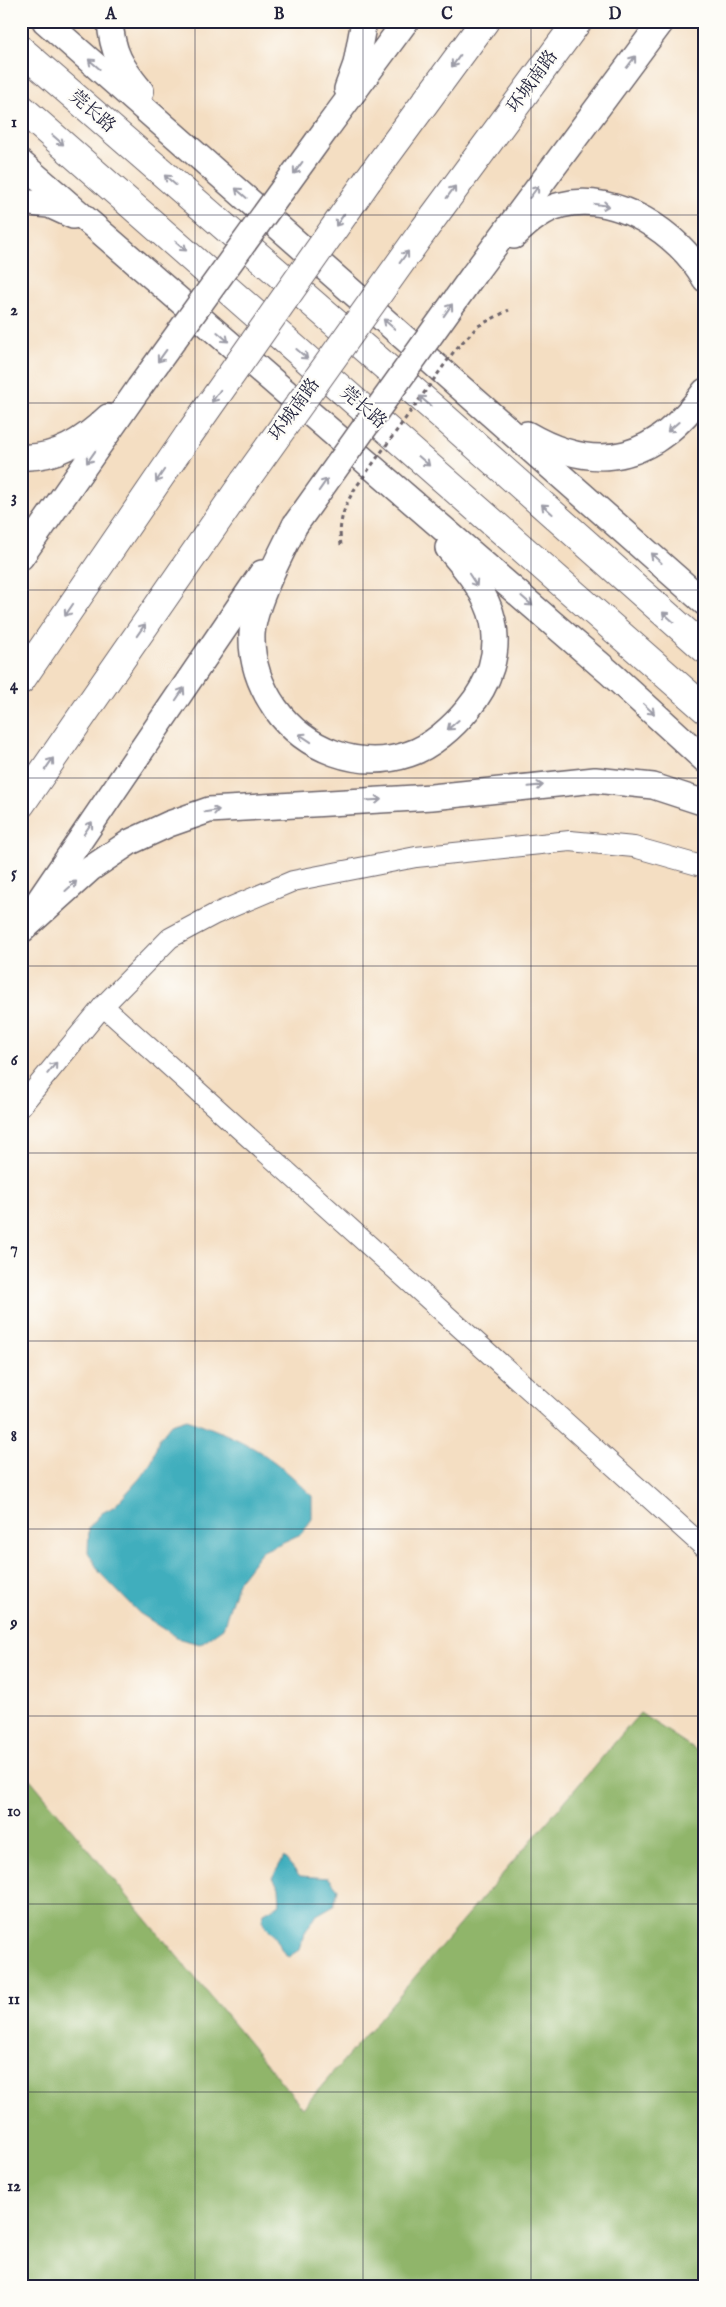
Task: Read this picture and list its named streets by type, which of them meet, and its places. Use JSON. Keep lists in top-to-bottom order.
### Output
{
  "streets": {
    "highway": ["环城南路", "莞长路"]
  },
  "grid": {
    "columns": [
      "A",
      "B",
      "C",
      "D"
    ],
    "rows": [
      "1",
      "2",
      "3",
      "4",
      "5",
      "6",
      "7",
      "8",
      "9",
      "10",
      "11",
      "12"
    ]
  }
}
